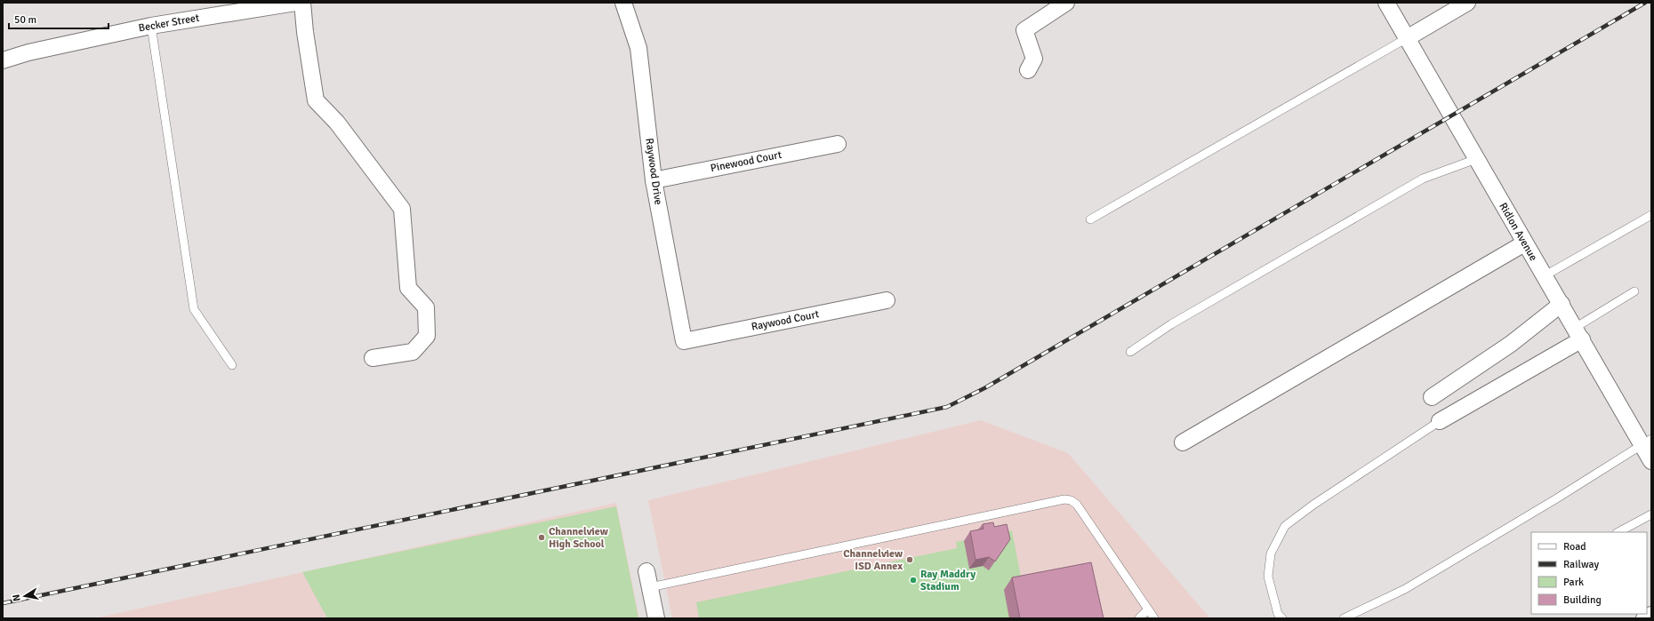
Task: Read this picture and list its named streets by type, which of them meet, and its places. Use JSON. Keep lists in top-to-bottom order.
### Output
{
  "streets": {
    "street": [
      "Becker Street",
      "Pinewood Court",
      "Raywood Drive",
      "Ridlon Avenue",
      "Raywood Court"
    ]
  },
  "crossings": [
    ["Pinewood Court", "Raywood Drive"],
    ["Raywood Drive", "Raywood Court"]
  ],
  "places": ["Channelview High School", "Channelview ISD Annex", "Ray Maddry Stadium"],
  "legend": [
    "Road",
    "Railway",
    "Park",
    "Building"
  ],
  "scale_bar": "50 m",
  "north": "left"
}
